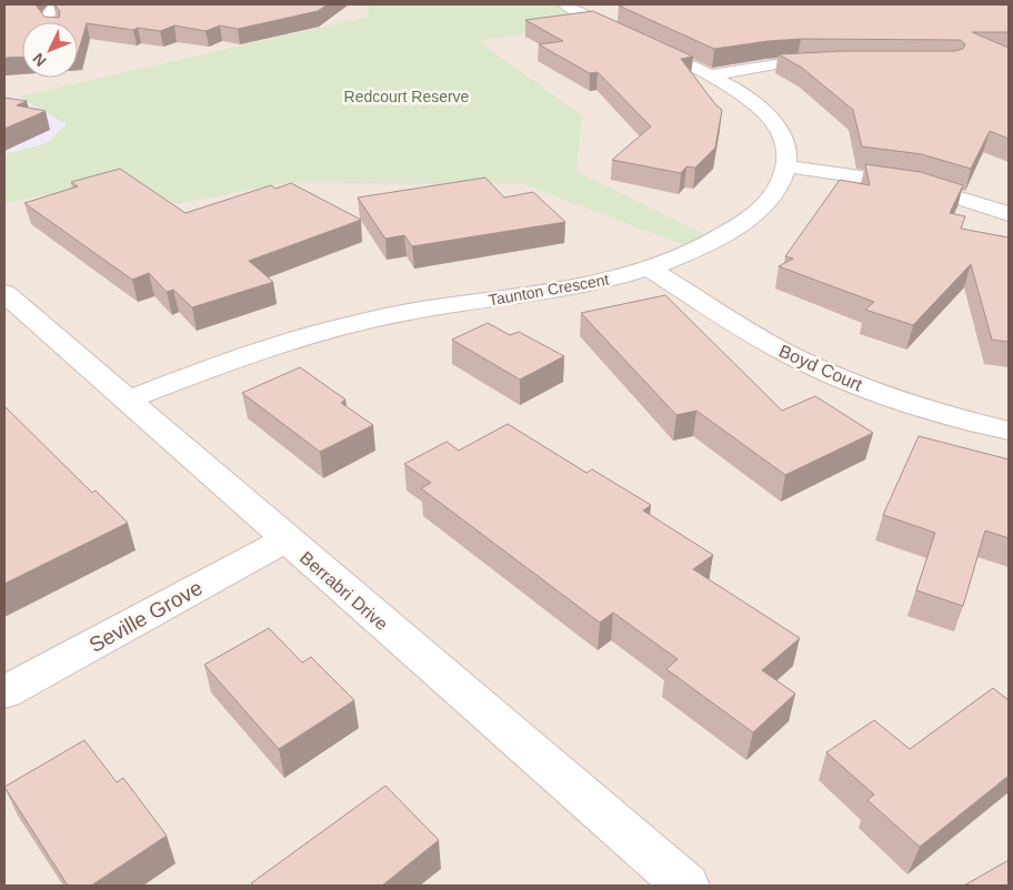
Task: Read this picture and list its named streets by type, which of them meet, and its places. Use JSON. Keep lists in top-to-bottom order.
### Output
{
  "streets": {
    "street": [
      "Taunton Crescent",
      "Boyd Court",
      "Berrabri Drive",
      "Seville Grove"
    ]
  },
  "crossings": [
    ["Taunton Crescent", "Boyd Court"],
    ["Taunton Crescent", "Berrabri Drive"],
    ["Berrabri Drive", "Seville Grove"]
  ],
  "parks": ["Redcourt Reserve"],
  "north": "bottom left"
}
